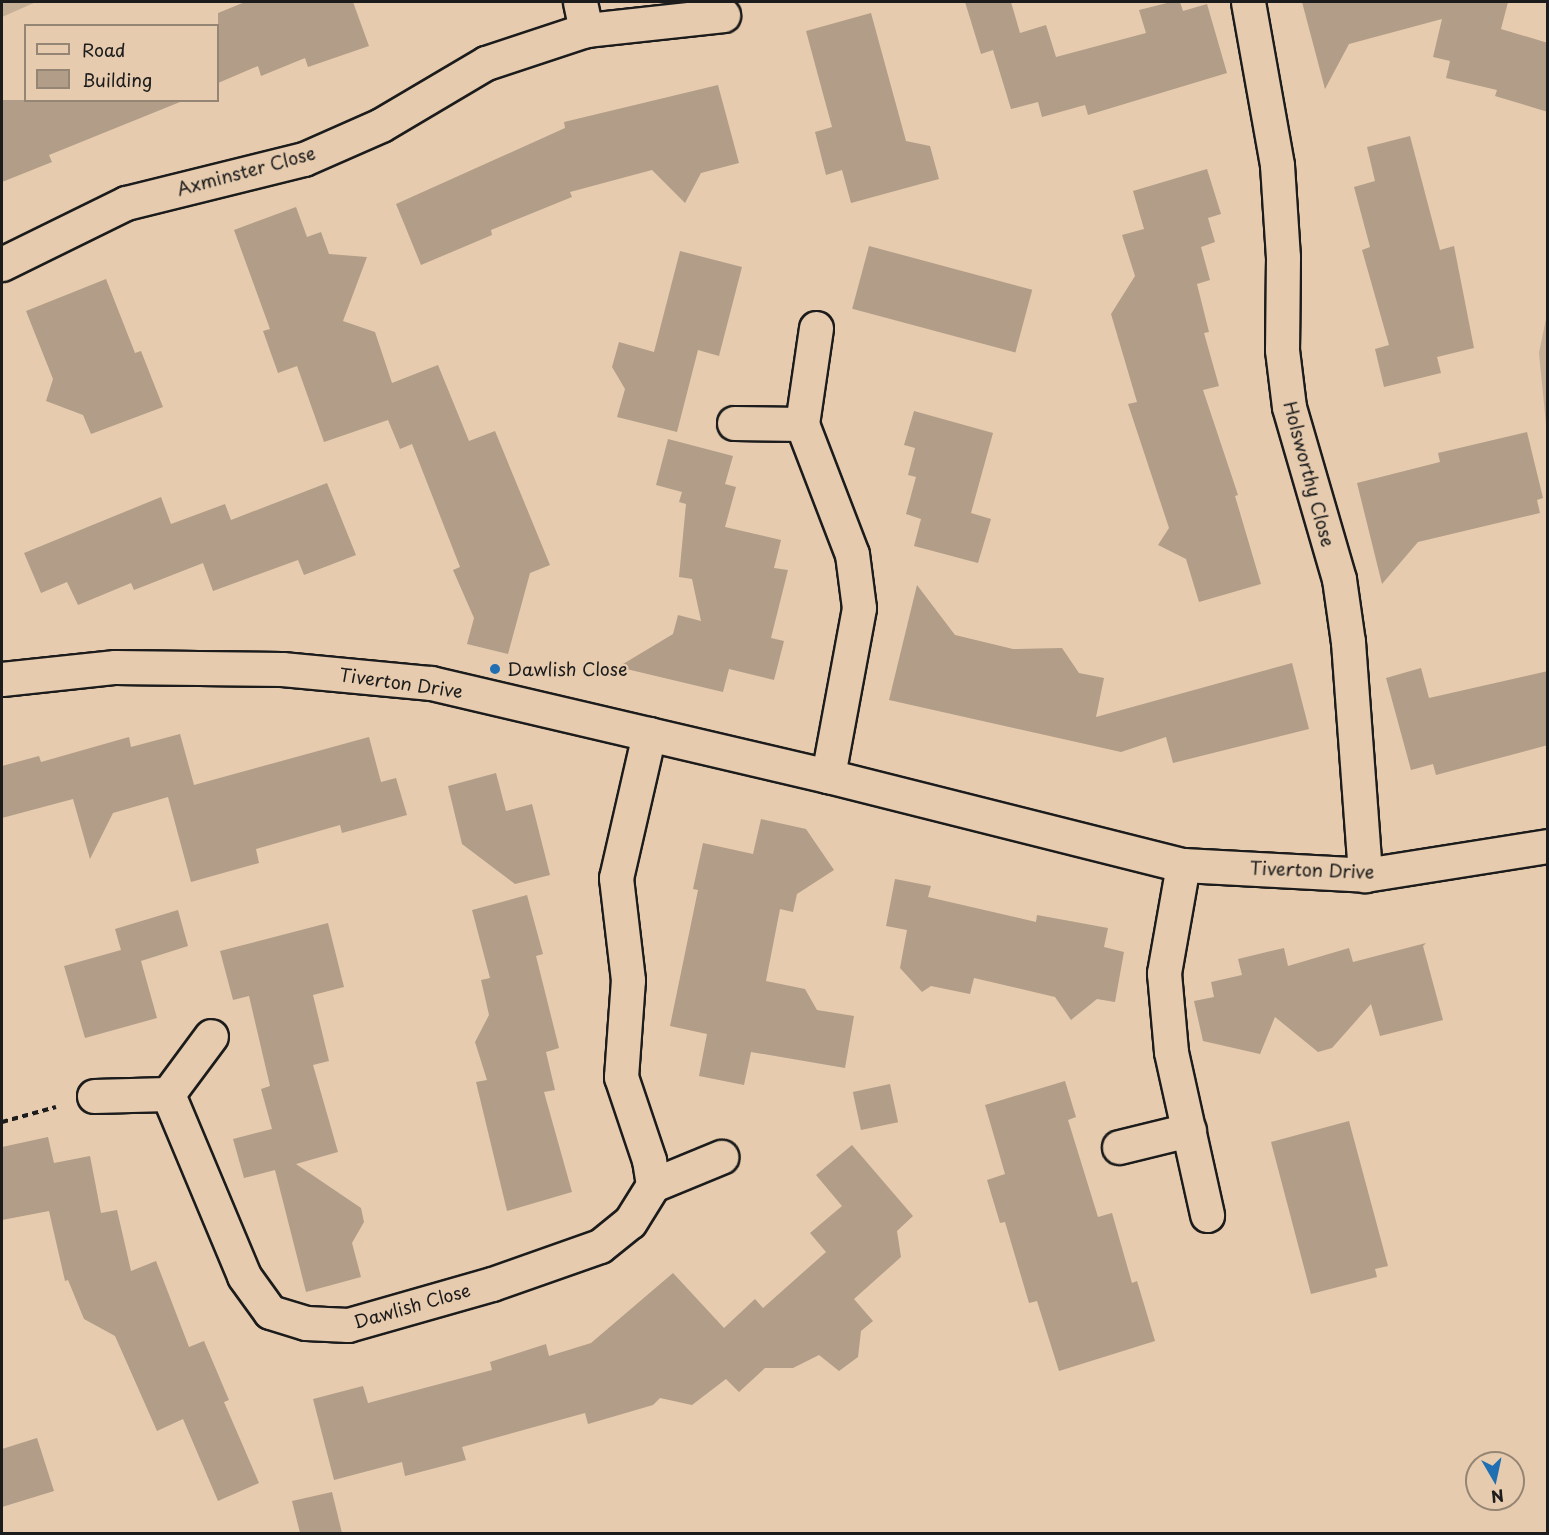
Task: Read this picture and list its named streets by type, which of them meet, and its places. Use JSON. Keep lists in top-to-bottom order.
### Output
{
  "streets": {
    "street": [
      "Axminster Close",
      "Holsworthy Close",
      "Tiverton Drive",
      "Dawlish Close"
    ]
  },
  "crossings": [
    ["Holsworthy Close", "Tiverton Drive"]
  ],
  "places": ["Dawlish Close"],
  "legend": ["Road", "Building"],
  "north": "bottom"
}
